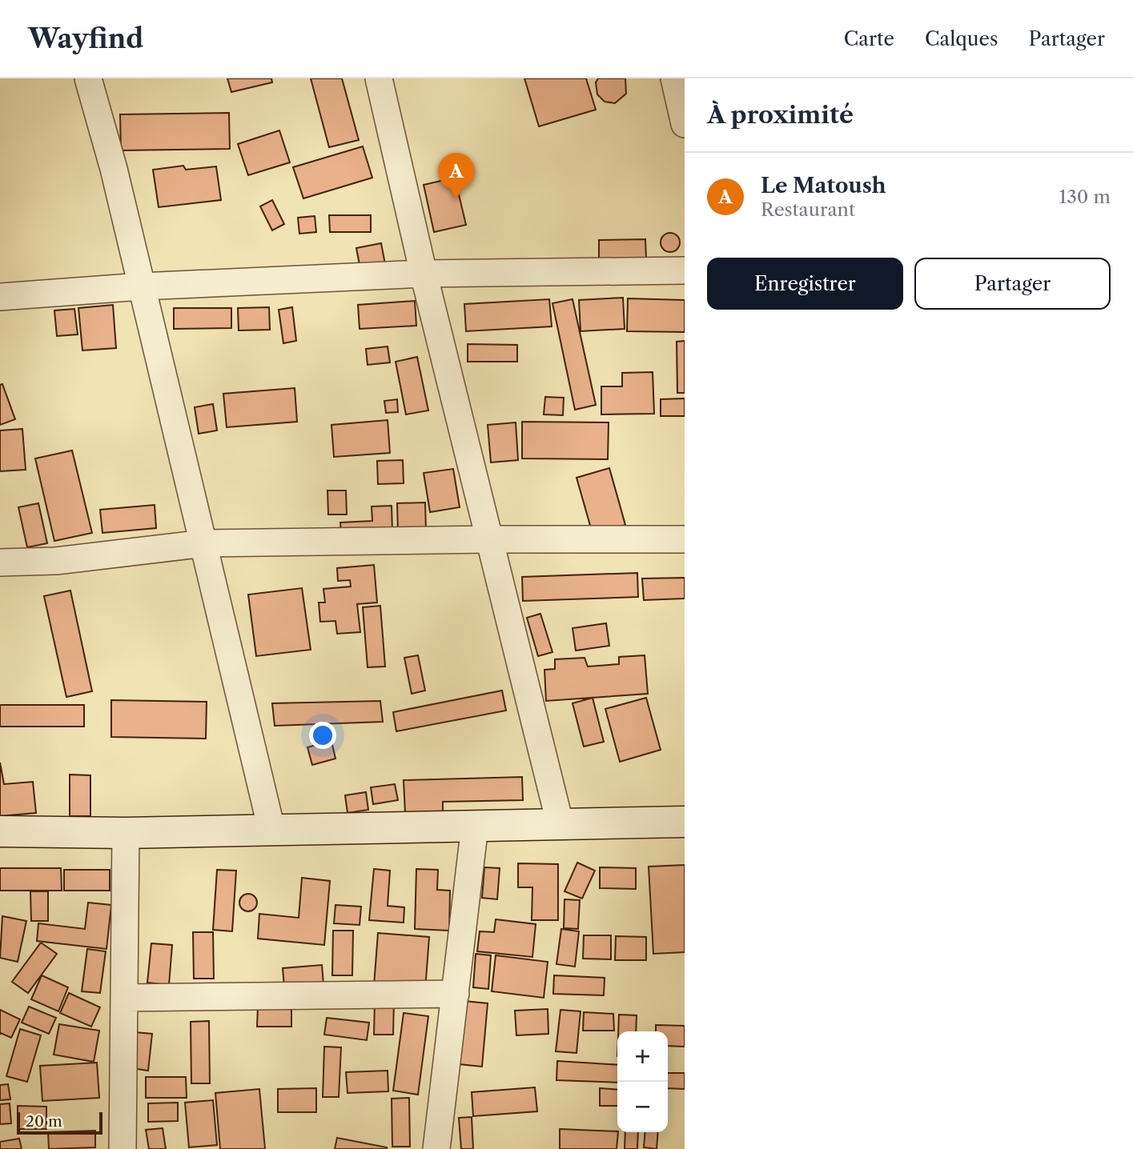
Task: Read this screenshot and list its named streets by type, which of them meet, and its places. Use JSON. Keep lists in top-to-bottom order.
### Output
{
  "scale_bar": "20 m",
  "page": {
    "header": "Wayfind",
    "nav": ["Carte", "Calques", "Partager"],
    "heading": "À proximité",
    "list": [
      {
        "mark": "A",
        "name": "Le Matoush",
        "note": "Restaurant",
        "value": "130 m"
      }
    ],
    "pins": "A",
    "buttons": ["Enregistrer", "Partager"],
    "map_buttons": ["+", "−"],
    "scale": "20 m"
  }
}
